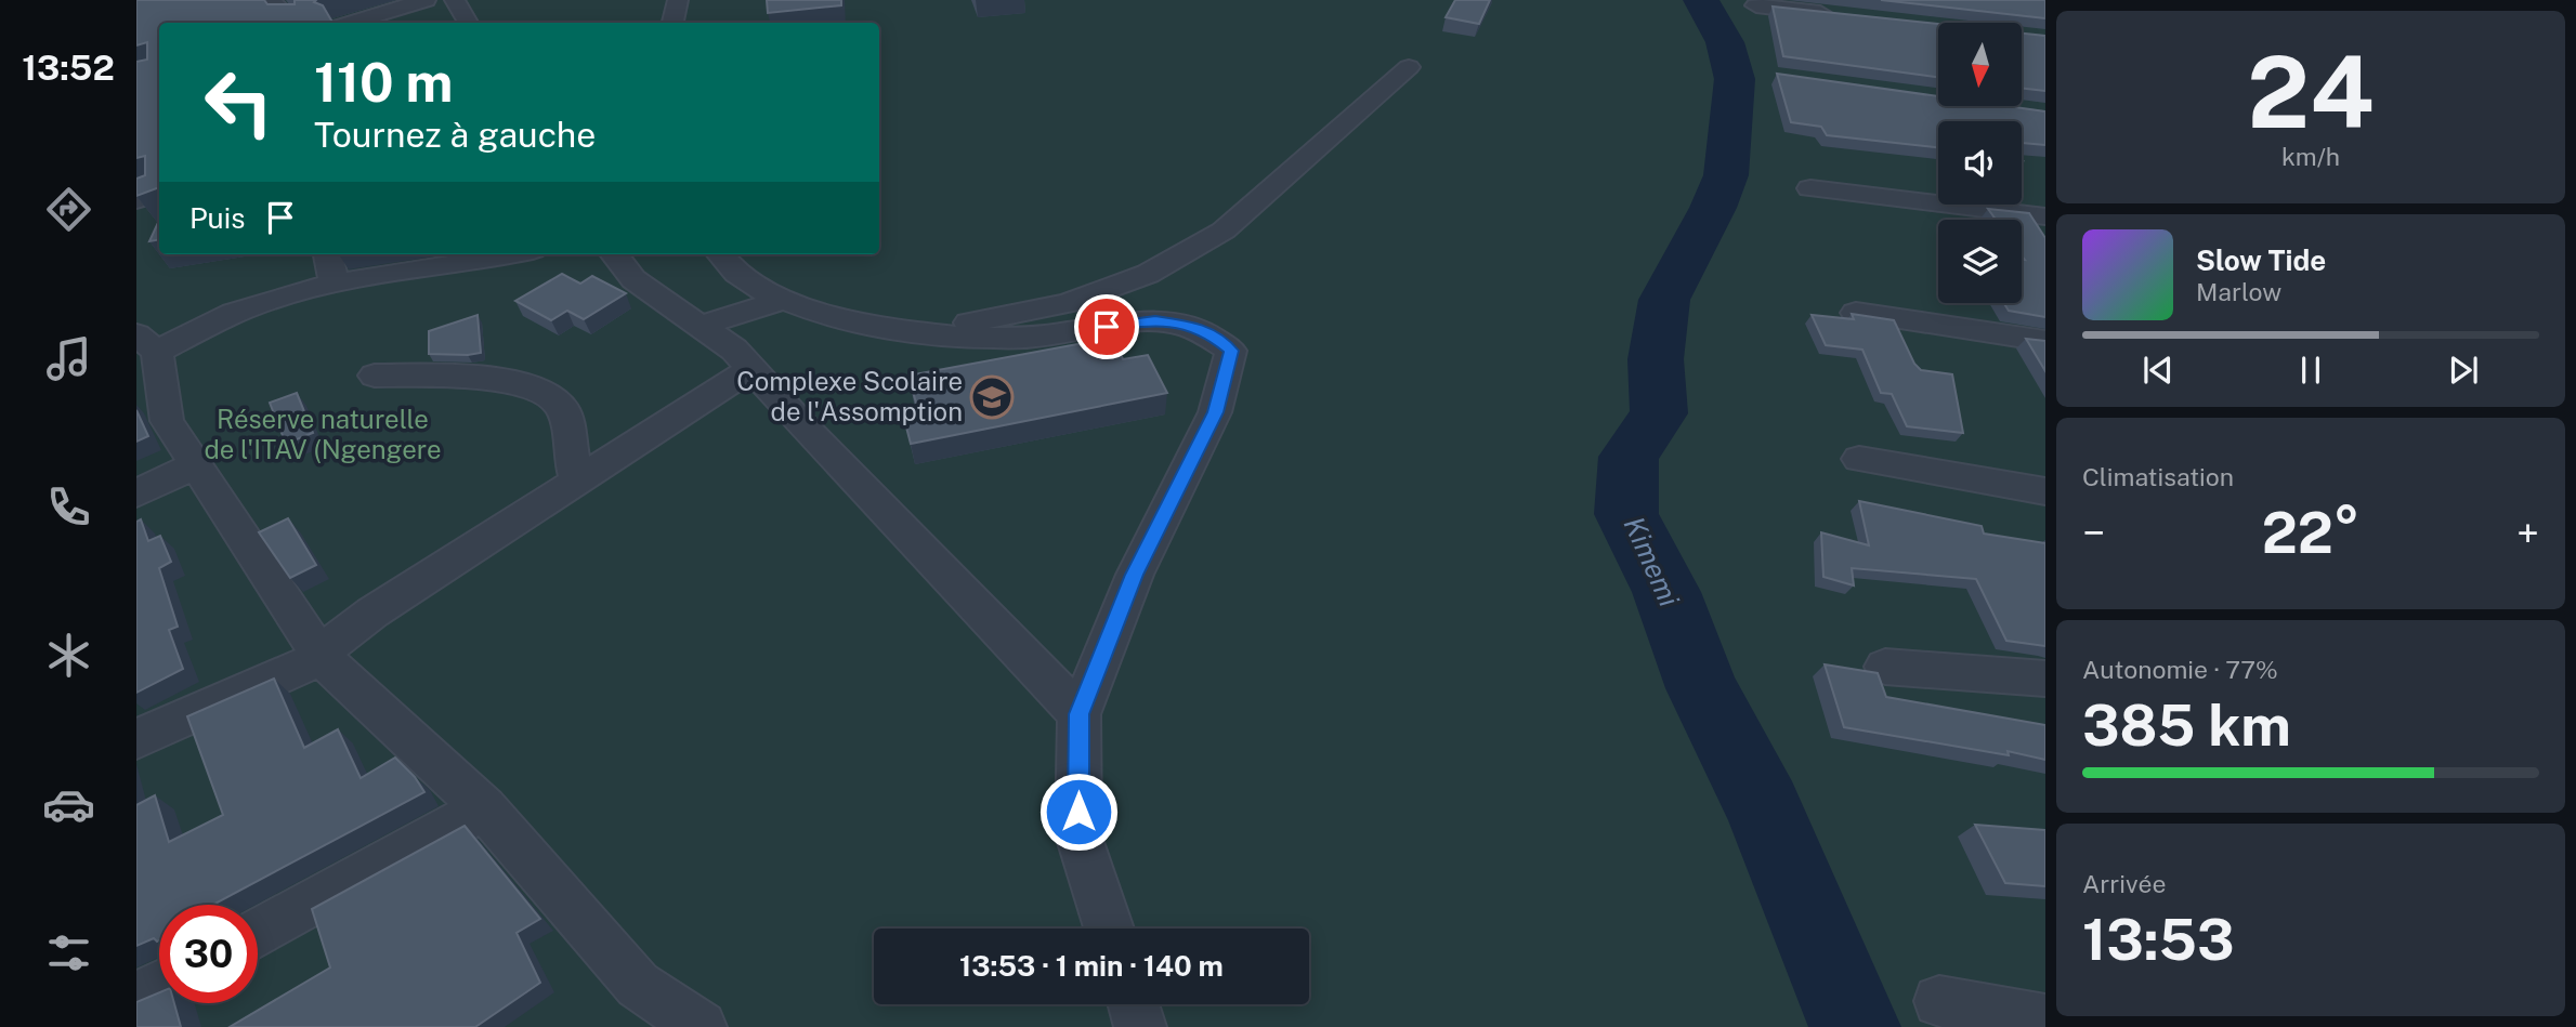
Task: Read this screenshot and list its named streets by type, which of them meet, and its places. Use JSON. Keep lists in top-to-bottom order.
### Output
{
  "water": ["Kimemi"],
  "parks": ["Réserve naturelle de l'ITAV (Ngengere"],
  "places": {
    "school or university": ["Complexe Scolaire de l'Assomption"]
  },
  "north": "bottom",
  "page": {
    "tabs": "13:52",
    "tile": [
      ["24", "km/h"],
      "Climatisation",
      ["Autonomie · 77%", "385 km"],
      ["Arrivée", "13:53"]
    ],
    "turn": ["110 m", "Tournez à gauche"],
    "then": "Puis",
    "song": ["Slow Tide", "Marlow"],
    "heat": ["−", "22°", "+"],
    "limit": "30",
    "trip": "13:53 · 1 min · 140 m"
  }
}
